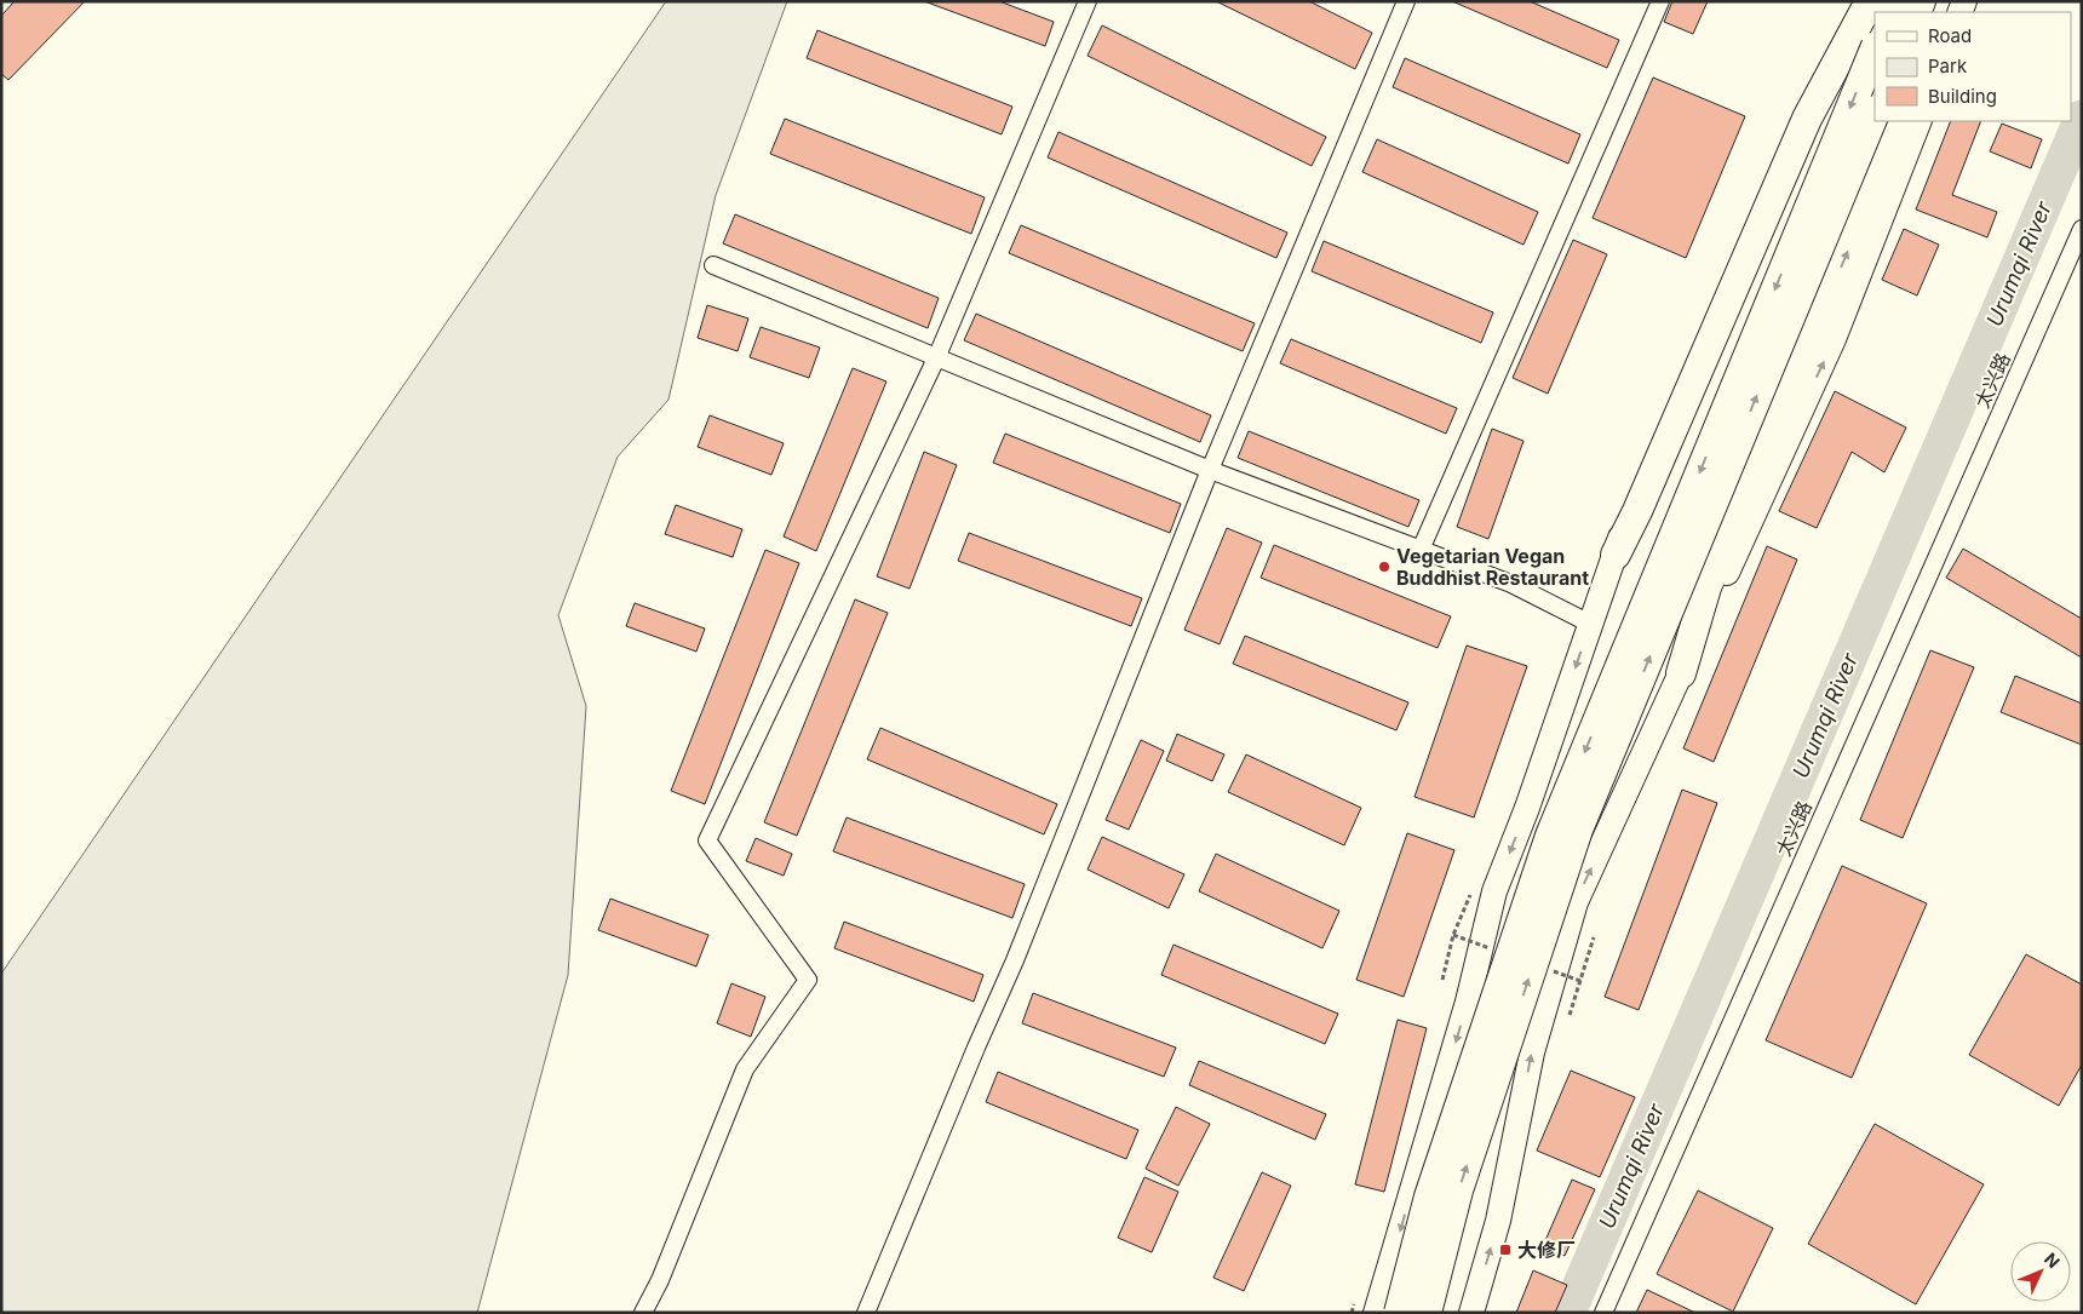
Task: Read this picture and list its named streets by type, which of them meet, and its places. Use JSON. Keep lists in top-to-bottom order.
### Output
{
  "streets": {
    "street": ["太兴路"]
  },
  "water": ["Urumqi River"],
  "places": {
    "other": ["Vegetarian Vegan Buddhist Restaurant"],
    "transit": ["大修厂"]
  },
  "legend": ["Road", "Park", "Building"],
  "north": "top right"
}
